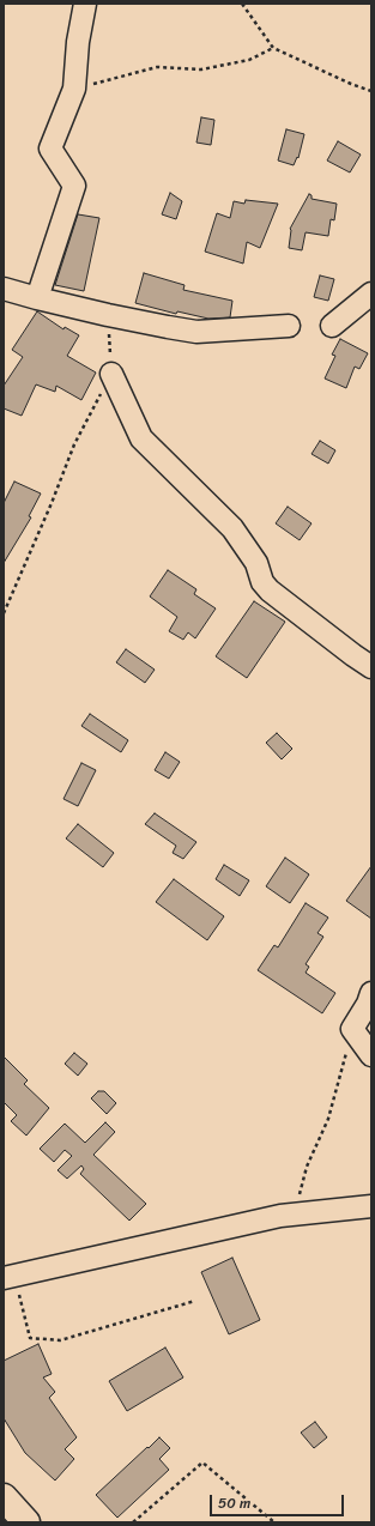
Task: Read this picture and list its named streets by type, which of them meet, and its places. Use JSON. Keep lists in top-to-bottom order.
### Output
{
  "scale_bar": "50 m"
}
